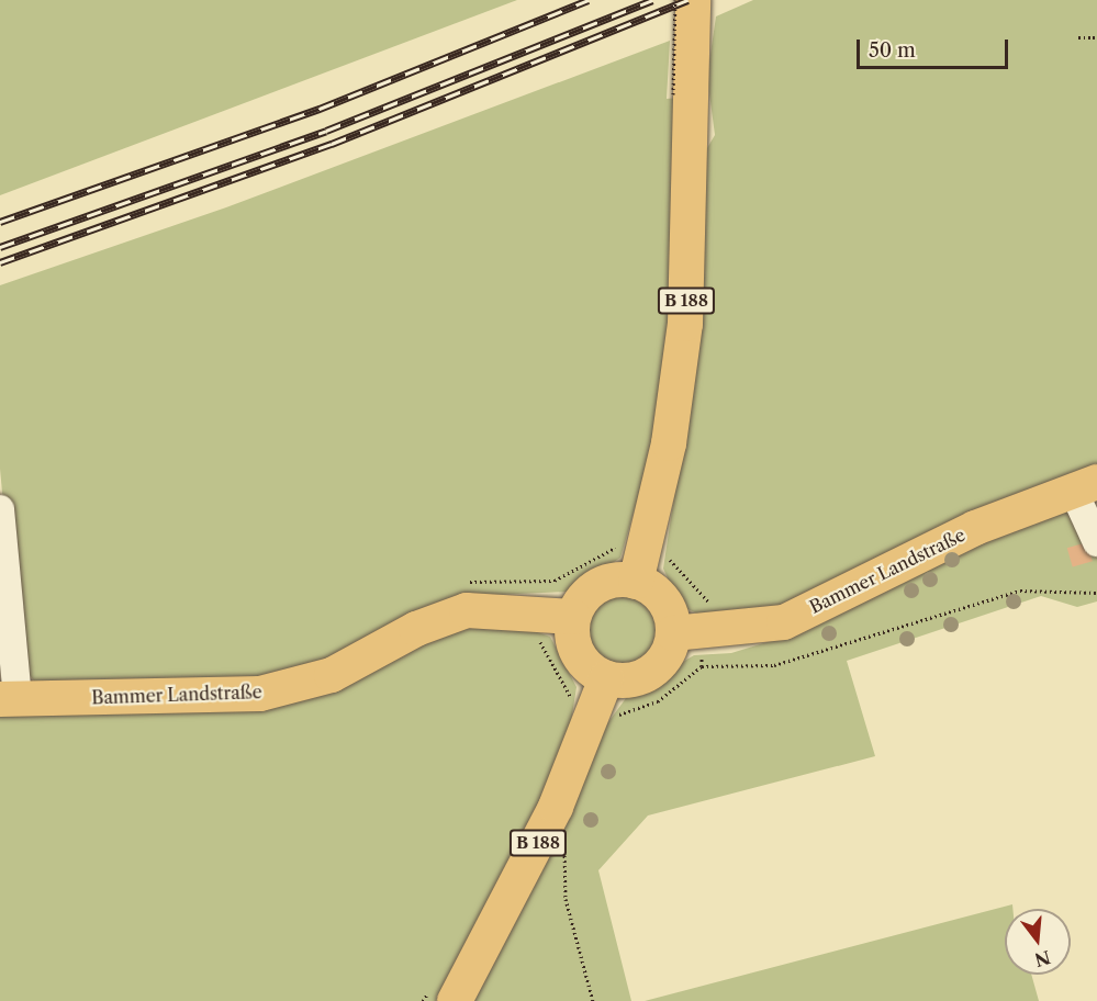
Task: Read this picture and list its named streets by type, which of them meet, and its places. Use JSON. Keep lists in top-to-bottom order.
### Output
{
  "streets": {
    "main road": ["B 188", "Bammer Landstraße"]
  },
  "crossings": [
    ["B 188", "Bammer Landstraße"]
  ],
  "scale_bar": "50 m",
  "north": "bottom"
}
